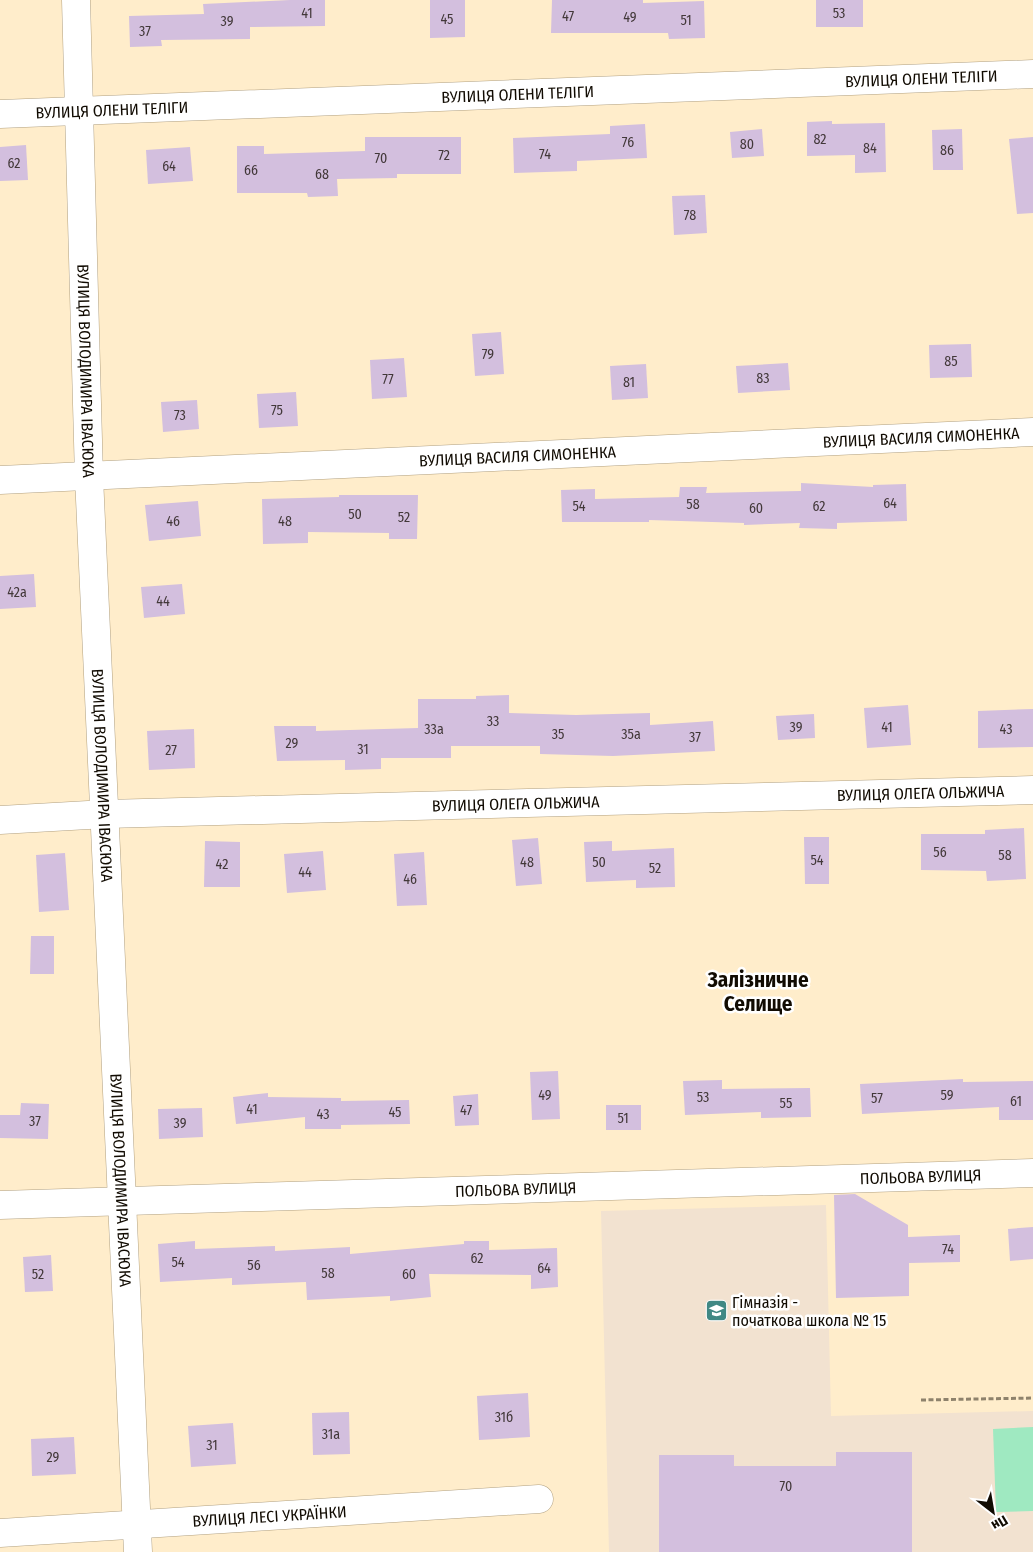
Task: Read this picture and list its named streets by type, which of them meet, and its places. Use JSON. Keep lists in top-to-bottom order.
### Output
{
  "streets": {
    "street": [
      "ВУЛИЦЯ ОЛЕНИ ТЕЛІГИ",
      "ВУЛИЦЯ ВОЛОДИМИРА ІВАСЮКА",
      "ВУЛИЦЯ ВАСИЛЯ СИМОНЕНКА",
      "ВУЛИЦЯ ОЛЕГА ОЛЬЖИЧА",
      "ПОЛЬОВА ВУЛИЦЯ",
      "ВУЛИЦЯ ЛЕСІ УКРАЇНКИ"
    ]
  },
  "crossings": [
    ["ВУЛИЦЯ ОЛЕНИ ТЕЛІГИ", "ВУЛИЦЯ ВОЛОДИМИРА ІВАСЮКА"],
    ["ВУЛИЦЯ ВОЛОДИМИРА ІВАСЮКА", "ВУЛИЦЯ ВАСИЛЯ СИМОНЕНКА"],
    ["ВУЛИЦЯ ВОЛОДИМИРА ІВАСЮКА", "ВУЛИЦЯ ОЛЕГА ОЛЬЖИЧА"],
    ["ВУЛИЦЯ ВОЛОДИМИРА ІВАСЮКА", "ПОЛЬОВА ВУЛИЦЯ"],
    ["ВУЛИЦЯ ВОЛОДИМИРА ІВАСЮКА", "ВУЛИЦЯ ЛЕСІ УКРАЇНКИ"]
  ],
  "districts": ["Залізничне Селище"],
  "places": {
    "school or university": ["Гімназія - початкова школа № 15"]
  },
  "house_numbers": [
    "41",
    "53",
    "47",
    "49",
    "45",
    "51",
    "39",
    "37",
    "82",
    "76",
    "80",
    "84",
    "86",
    "74",
    "72",
    "70",
    "62",
    "64",
    "66",
    "68",
    "78",
    "79",
    "85",
    "83",
    "77",
    "81",
    "75",
    "73",
    "64",
    "58",
    "54",
    "62",
    "60",
    "50",
    "52",
    "46",
    "48",
    "42а",
    "44",
    "33",
    "39",
    "41",
    "33а",
    "43",
    "35",
    "35а",
    "37",
    "29",
    "31",
    "27",
    "56",
    "58",
    "54",
    "48",
    "50",
    "42",
    "52",
    "44",
    "46",
    "49",
    "59",
    "53",
    "57",
    "61",
    "55",
    "41",
    "47",
    "45",
    "43",
    "51",
    "37",
    "39",
    "74",
    "62",
    "54",
    "56",
    "64",
    "58",
    "52",
    "60",
    "31б",
    "31а",
    "31",
    "29",
    "70"
  ],
  "north": "bottom right"
}
